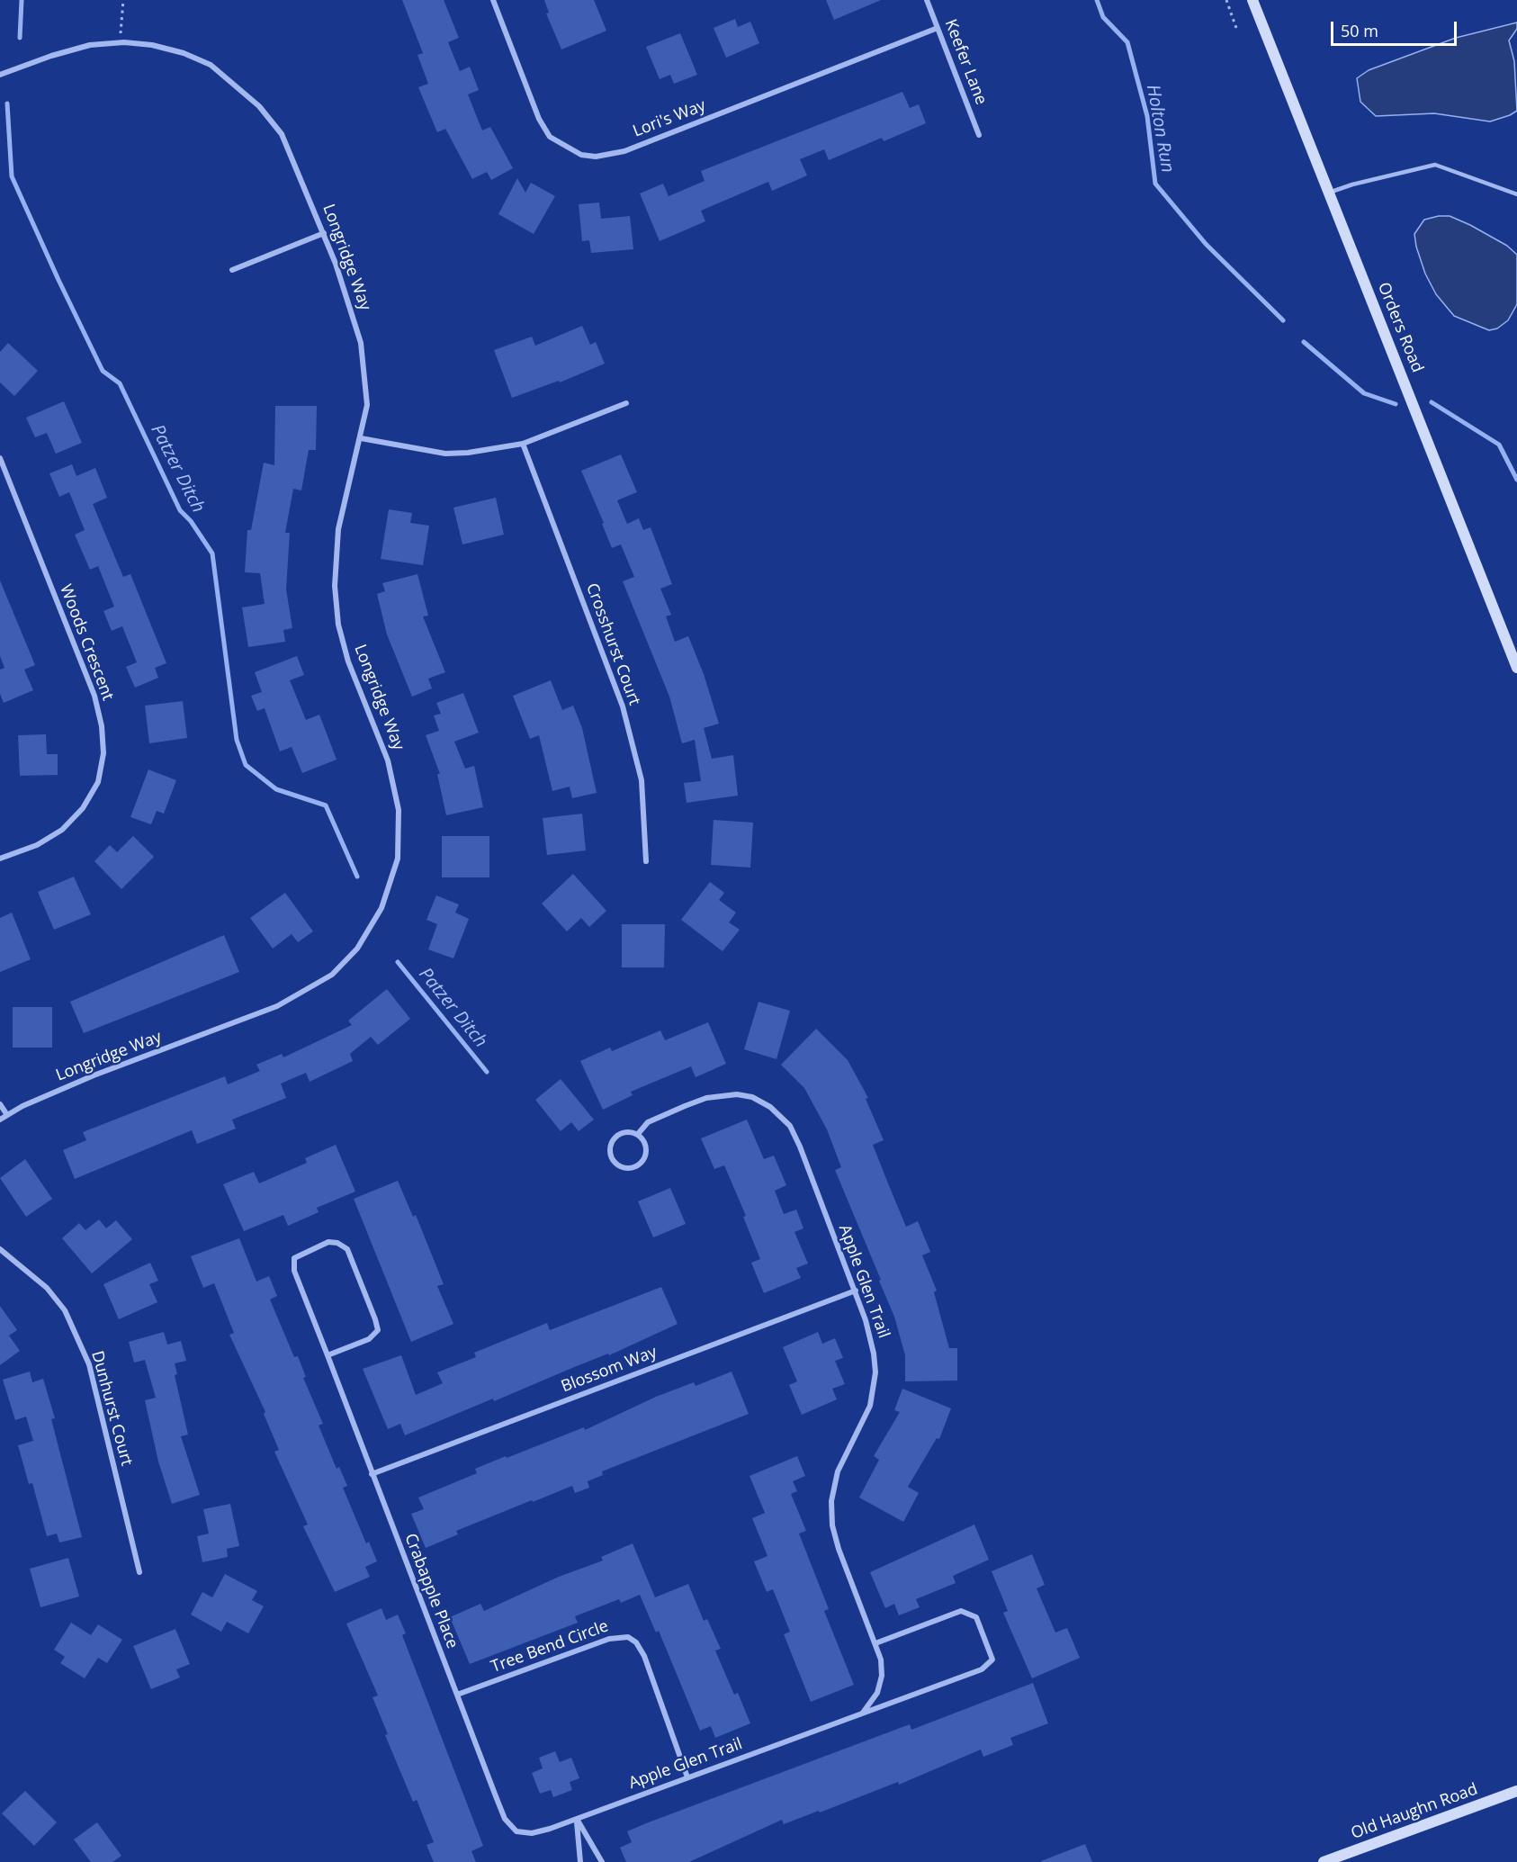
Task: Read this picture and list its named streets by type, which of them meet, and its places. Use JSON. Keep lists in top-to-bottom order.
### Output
{
  "streets": {
    "street": [
      "Keefer Lane",
      "Lori's Way",
      "Longridge Way",
      "Orders Road",
      "Woods Crescent",
      "Crosshurst Court",
      "Apple Glen Trail",
      "Blossom Way",
      "Dunhurst Court",
      "Crabapple Place",
      "Tree Bend Circle",
      "Old Haughn Road"
    ]
  },
  "crossings": [
    ["Keefer Lane", "Lori's Way"],
    ["Apple Glen Trail", "Blossom Way"],
    ["Apple Glen Trail", "Crabapple Place"],
    ["Apple Glen Trail", "Tree Bend Circle"],
    ["Blossom Way", "Crabapple Place"],
    ["Crabapple Place", "Tree Bend Circle"]
  ],
  "water": ["Holton Run", "Patzer Ditch"],
  "scale_bar": "50 m"
}
